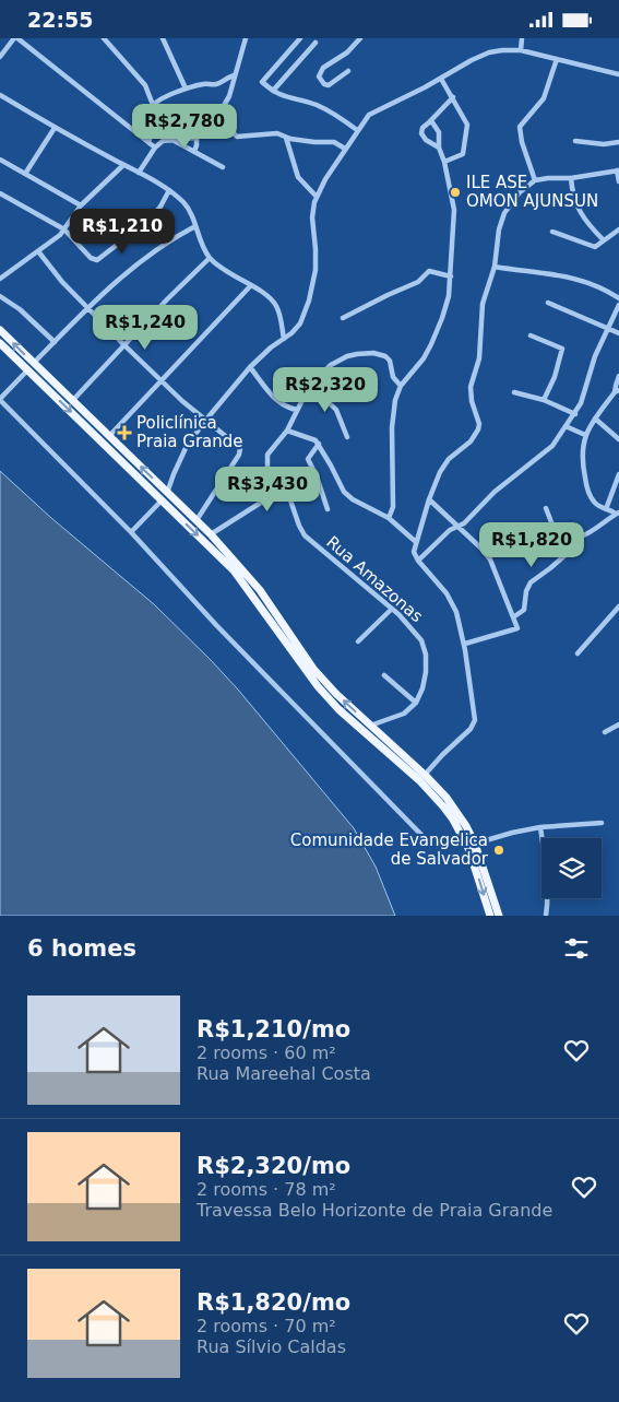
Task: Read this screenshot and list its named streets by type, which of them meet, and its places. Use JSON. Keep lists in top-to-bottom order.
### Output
{
  "streets": {
    "street": ["Rua Amazonas"]
  },
  "places": {
    "other": ["ILE ASE OMON AJUNSUN", "Comunidade Evangelica de Salvador"],
    "health": ["Policlínica Praia Grande"]
  },
  "page": {
    "status": "22:55",
    "price": [
      "R$2,780",
      "R$1,210",
      "R$1,240",
      "R$2,320",
      "R$3,430",
      "R$1,820"
    ],
    "heading": "6 homes",
    "list": [
      {
        "name": "R$1,210/mo",
        "note": "2 rooms · 60 m² · Rua Mareehal Costa"
      },
      {
        "name": "R$2,320/mo",
        "note": "2 rooms · 78 m² · Travessa Belo Horizonte de Praia Grande"
      },
      {
        "name": "R$1,820/mo",
        "note": "2 rooms · 70 m² · Rua Sílvio Caldas"
      }
    ]
  }
}
